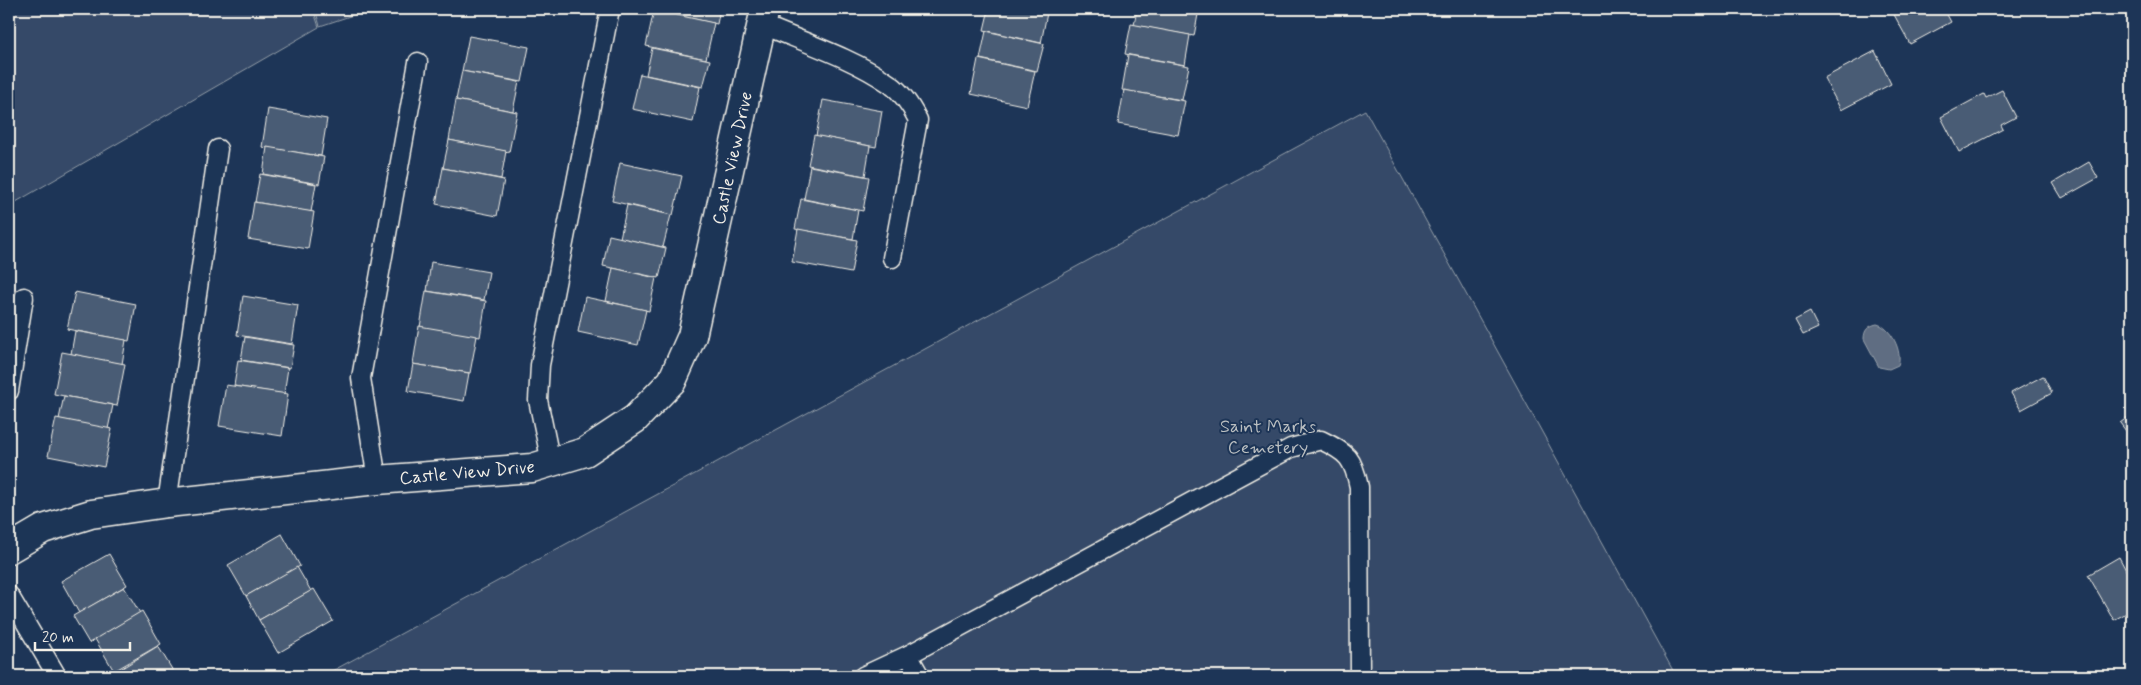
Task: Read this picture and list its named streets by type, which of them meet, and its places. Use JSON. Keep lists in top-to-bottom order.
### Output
{
  "streets": {
    "street": ["Castle View Drive"]
  },
  "parks": ["Saint Marks Cemetery"],
  "scale_bar": "20 m"
}
